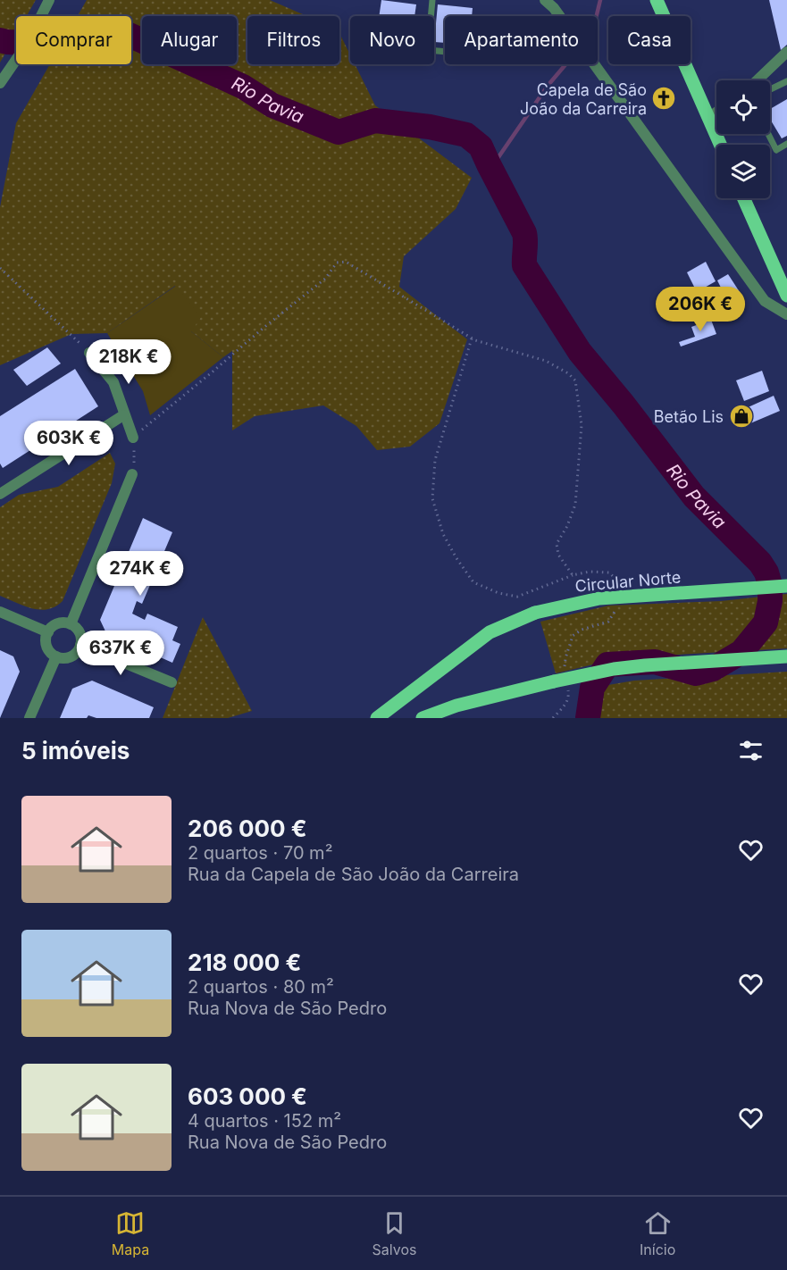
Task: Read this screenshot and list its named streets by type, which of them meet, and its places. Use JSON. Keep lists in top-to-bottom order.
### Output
{
  "streets": {
    "main road": ["Circular Norte"]
  },
  "water": ["Rio Pavia"],
  "places": {
    "church": ["Capela de São João da Carreira"],
    "shop": ["Betão Lis"]
  },
  "page": {
    "chip": [
      "Comprar",
      "Alugar",
      "Filtros",
      "Novo",
      "Apartamento",
      "Casa"
    ],
    "price": [
      "206K €",
      "218K €",
      "603K €",
      "274K €",
      "637K €"
    ],
    "heading": "5 imóveis",
    "list": [
      {
        "name": "206 000 €",
        "note": "2 quartos · 70 m² · Rua da Capela de São João da Carreira"
      },
      {
        "name": "218 000 €",
        "note": "2 quartos · 80 m² · Rua Nova de São Pedro"
      },
      {
        "name": "603 000 €",
        "note": "4 quartos · 152 m² · Rua Nova de São Pedro"
      }
    ],
    "tabs": ["Mapa", "Salvos", "Início"]
  }
}
